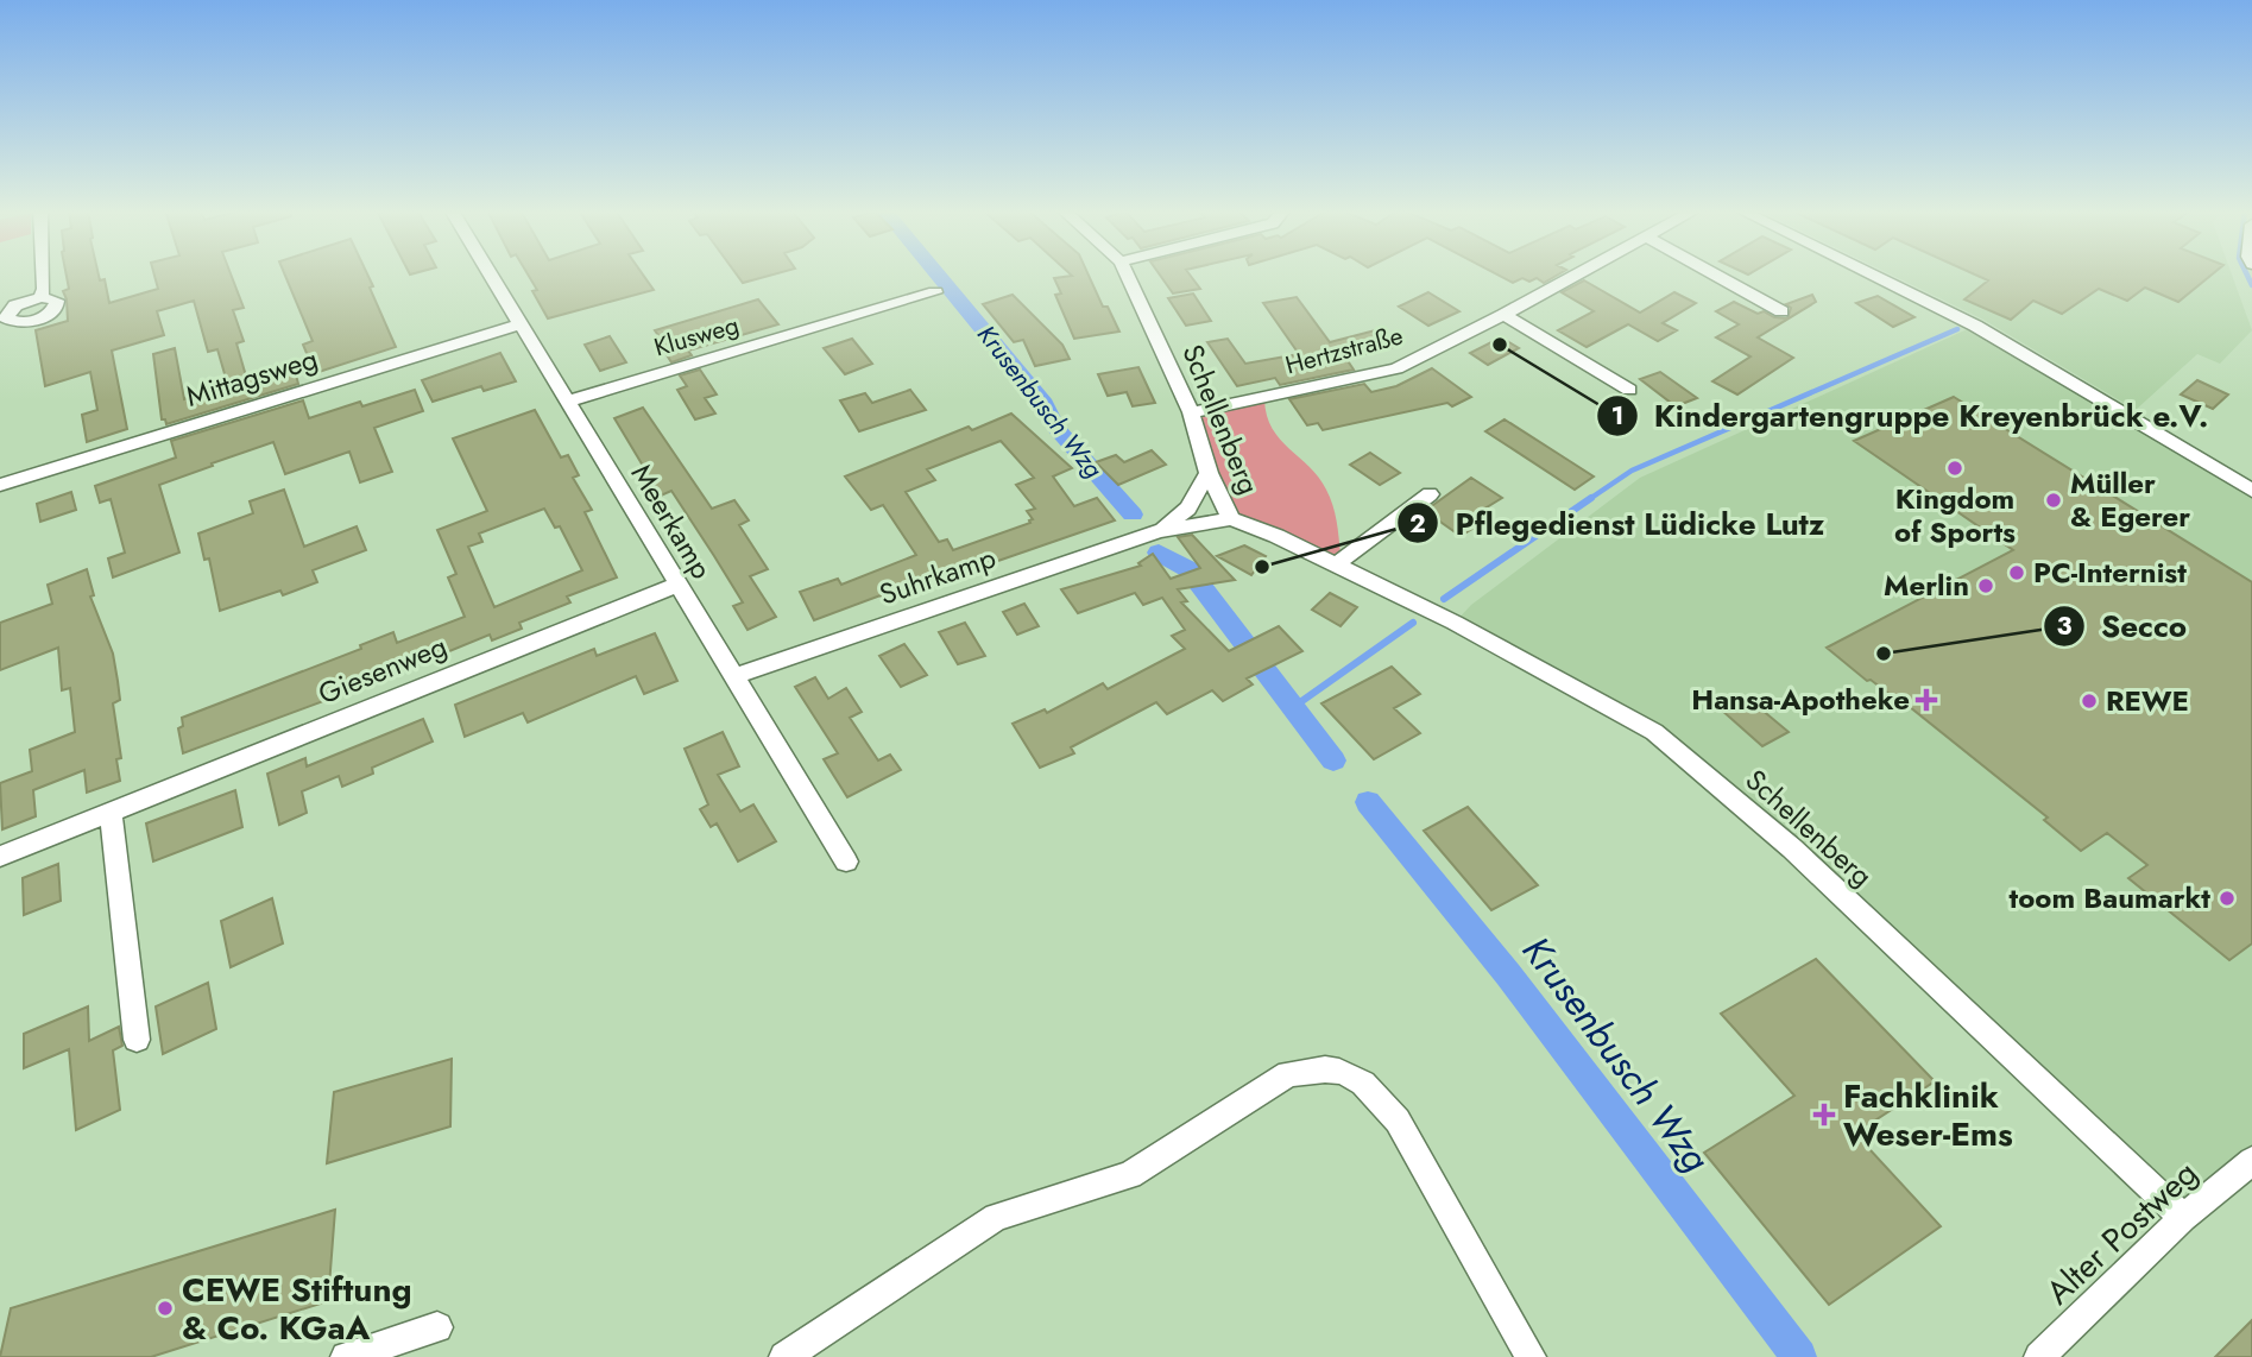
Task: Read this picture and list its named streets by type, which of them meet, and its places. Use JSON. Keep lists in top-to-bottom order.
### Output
{
  "streets": {
    "street": [
      "Klusweg",
      "Hertzstraße",
      "Mittagsweg",
      "Schellenberg",
      "Meerkamp",
      "Suhrkamp",
      "Giesenweg",
      "Alter Postweg"
    ]
  },
  "crossings": [
    ["Klusweg", "Meerkamp"],
    ["Hertzstraße", "Schellenberg"],
    ["Mittagsweg", "Meerkamp"],
    ["Schellenberg", "Suhrkamp"],
    ["Schellenberg", "Alter Postweg"],
    ["Meerkamp", "Suhrkamp"],
    ["Meerkamp", "Giesenweg"]
  ],
  "water": ["Krusenbusch Wzg"],
  "places": {
    "other": [
      "Kindergartengruppe Kreyenbrück e.V.",
      "Kingdom of Sports",
      "Müller & Egerer",
      "Pflegedienst Lüdicke Lutz",
      "PC-Internist",
      "Merlin",
      "Secco",
      "REWE",
      "toom Baumarkt",
      "CEWE Stiftung & Co. KGaA"
    ],
    "health": ["Hansa-Apotheke", "Fachklinik Weser-Ems"]
  }
}
